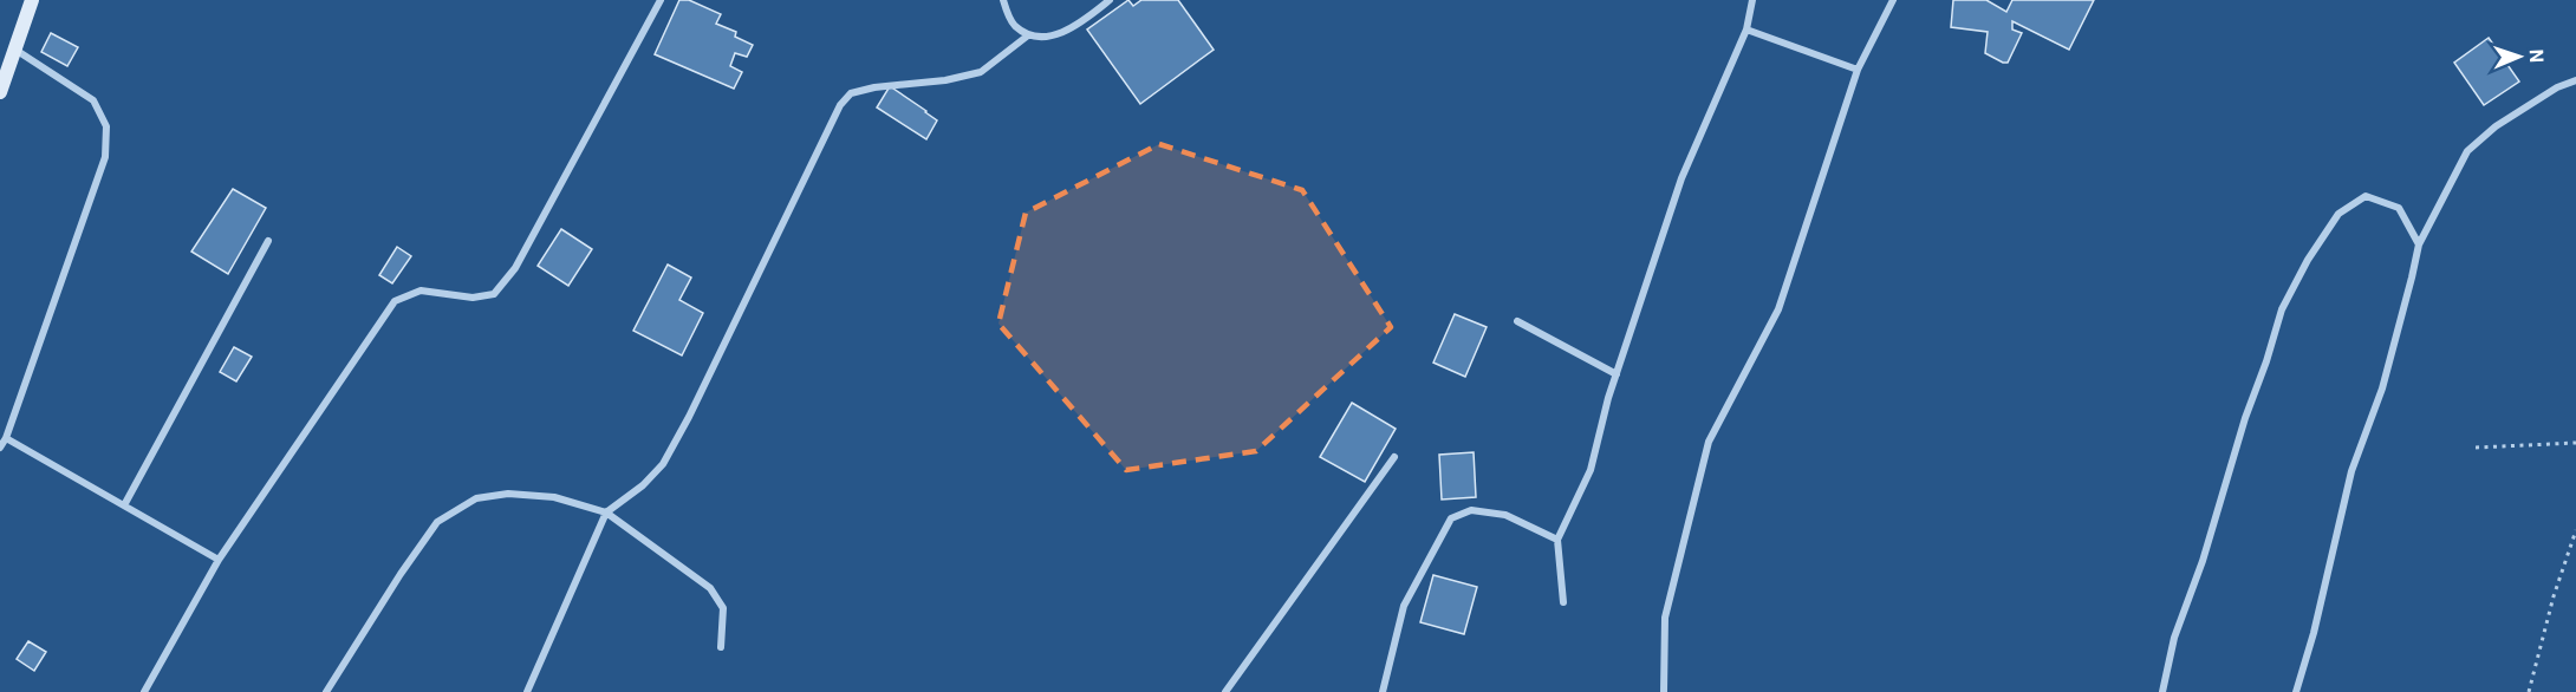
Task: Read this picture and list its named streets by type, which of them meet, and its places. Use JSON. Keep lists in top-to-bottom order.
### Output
{
  "north": "right"
}
